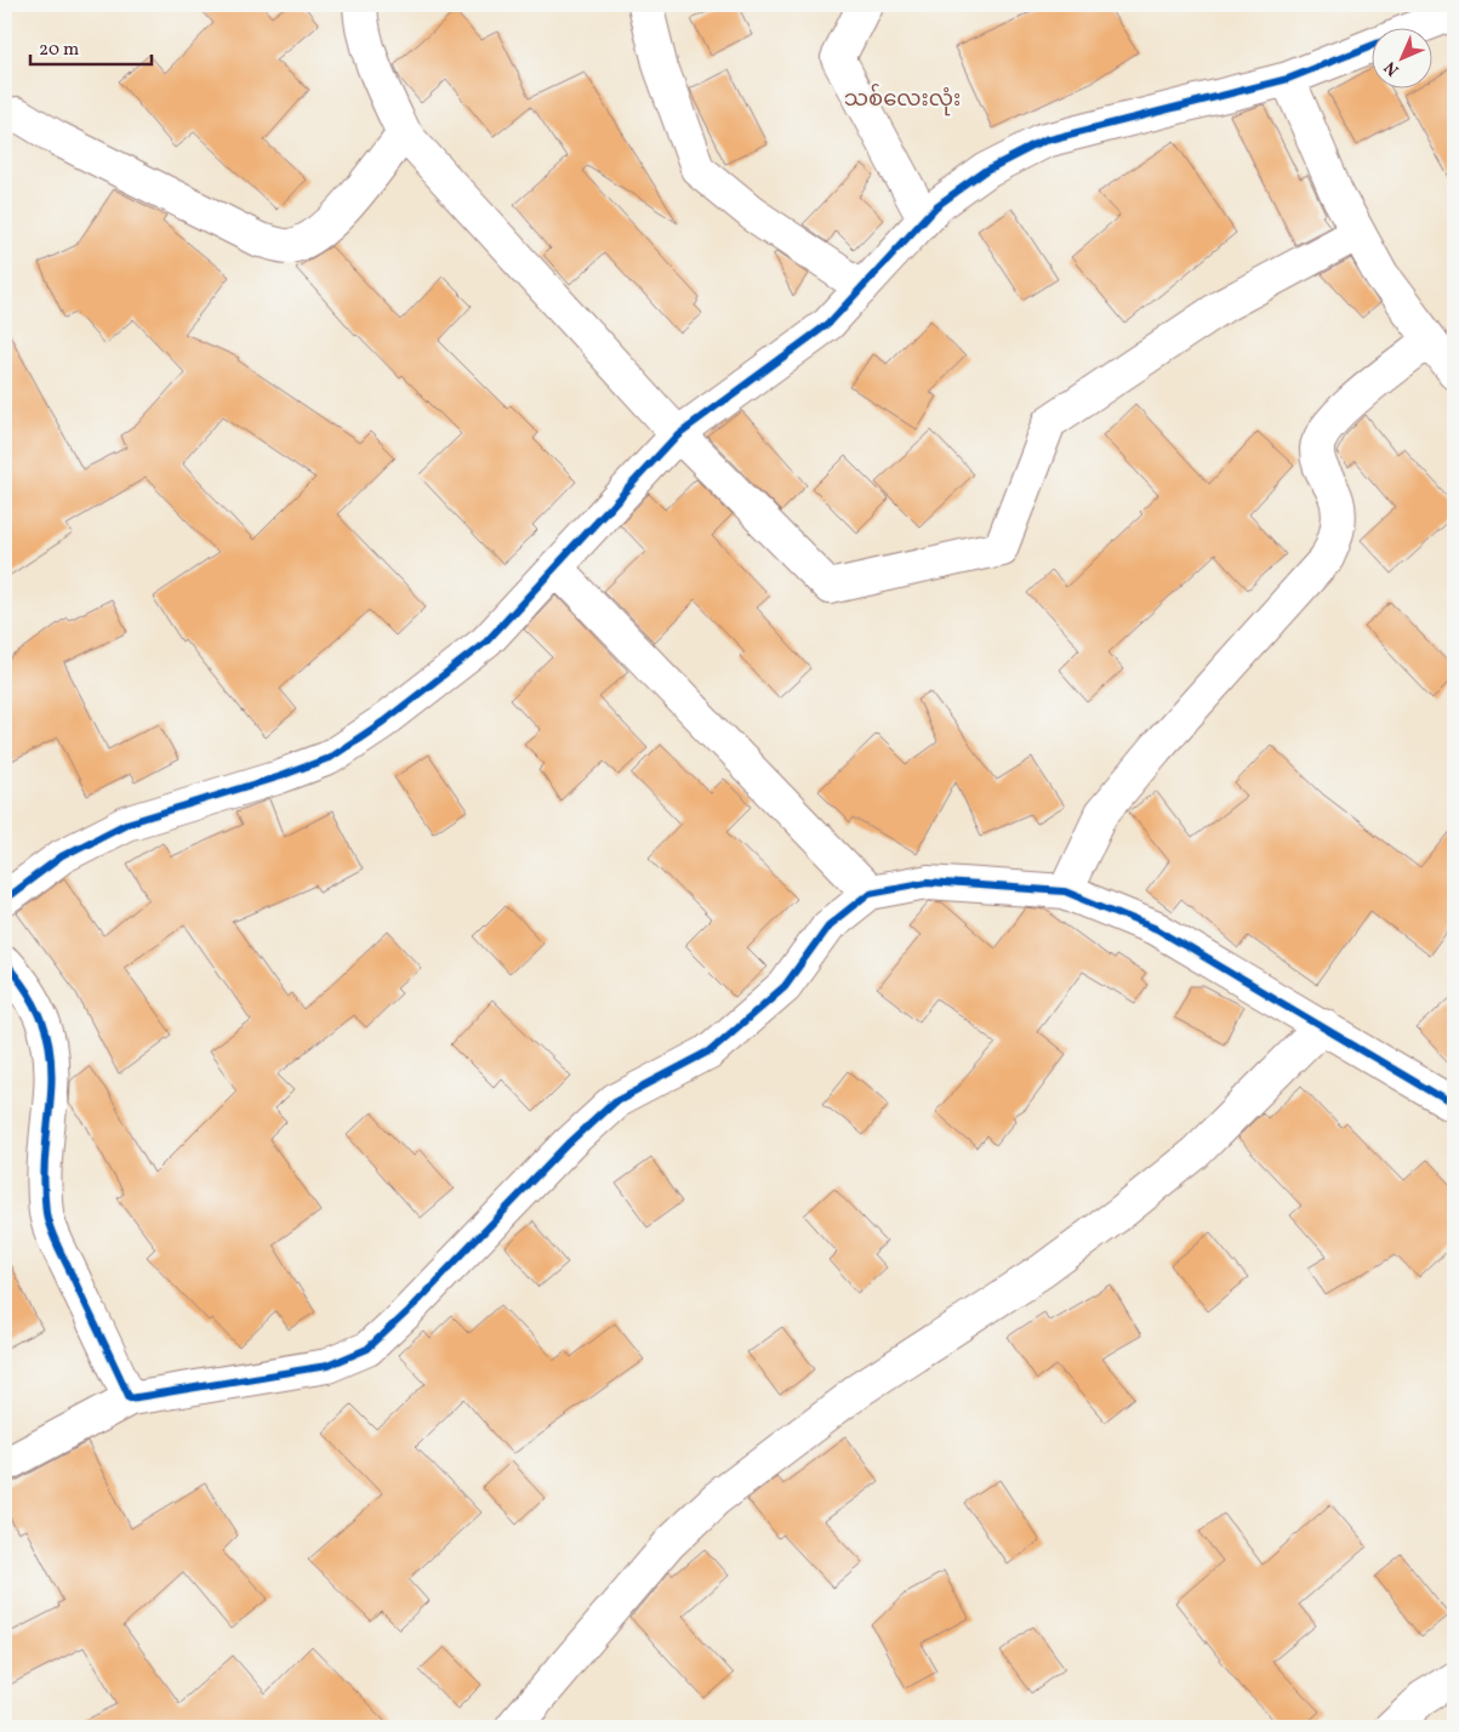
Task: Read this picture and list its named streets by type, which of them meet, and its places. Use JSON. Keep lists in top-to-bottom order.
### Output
{
  "districts": ["သစ်လေးလုံး"],
  "scale_bar": "20 m",
  "north": "bottom left"
}
